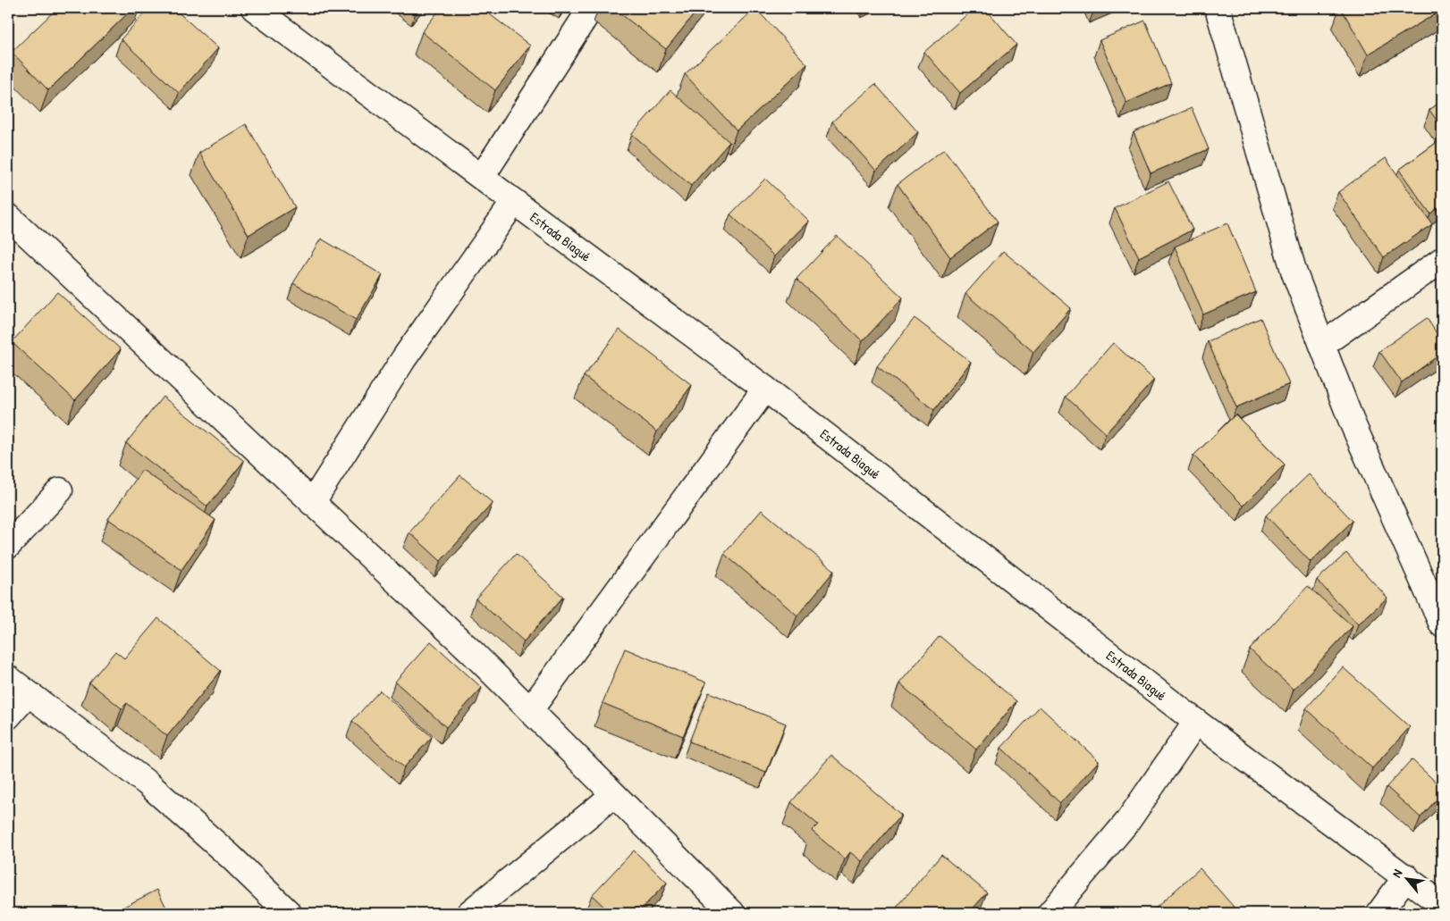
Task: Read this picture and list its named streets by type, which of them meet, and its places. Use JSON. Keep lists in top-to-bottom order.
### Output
{
  "streets": {
    "street": ["Estrada Biagué"]
  },
  "north": "top left"
}
